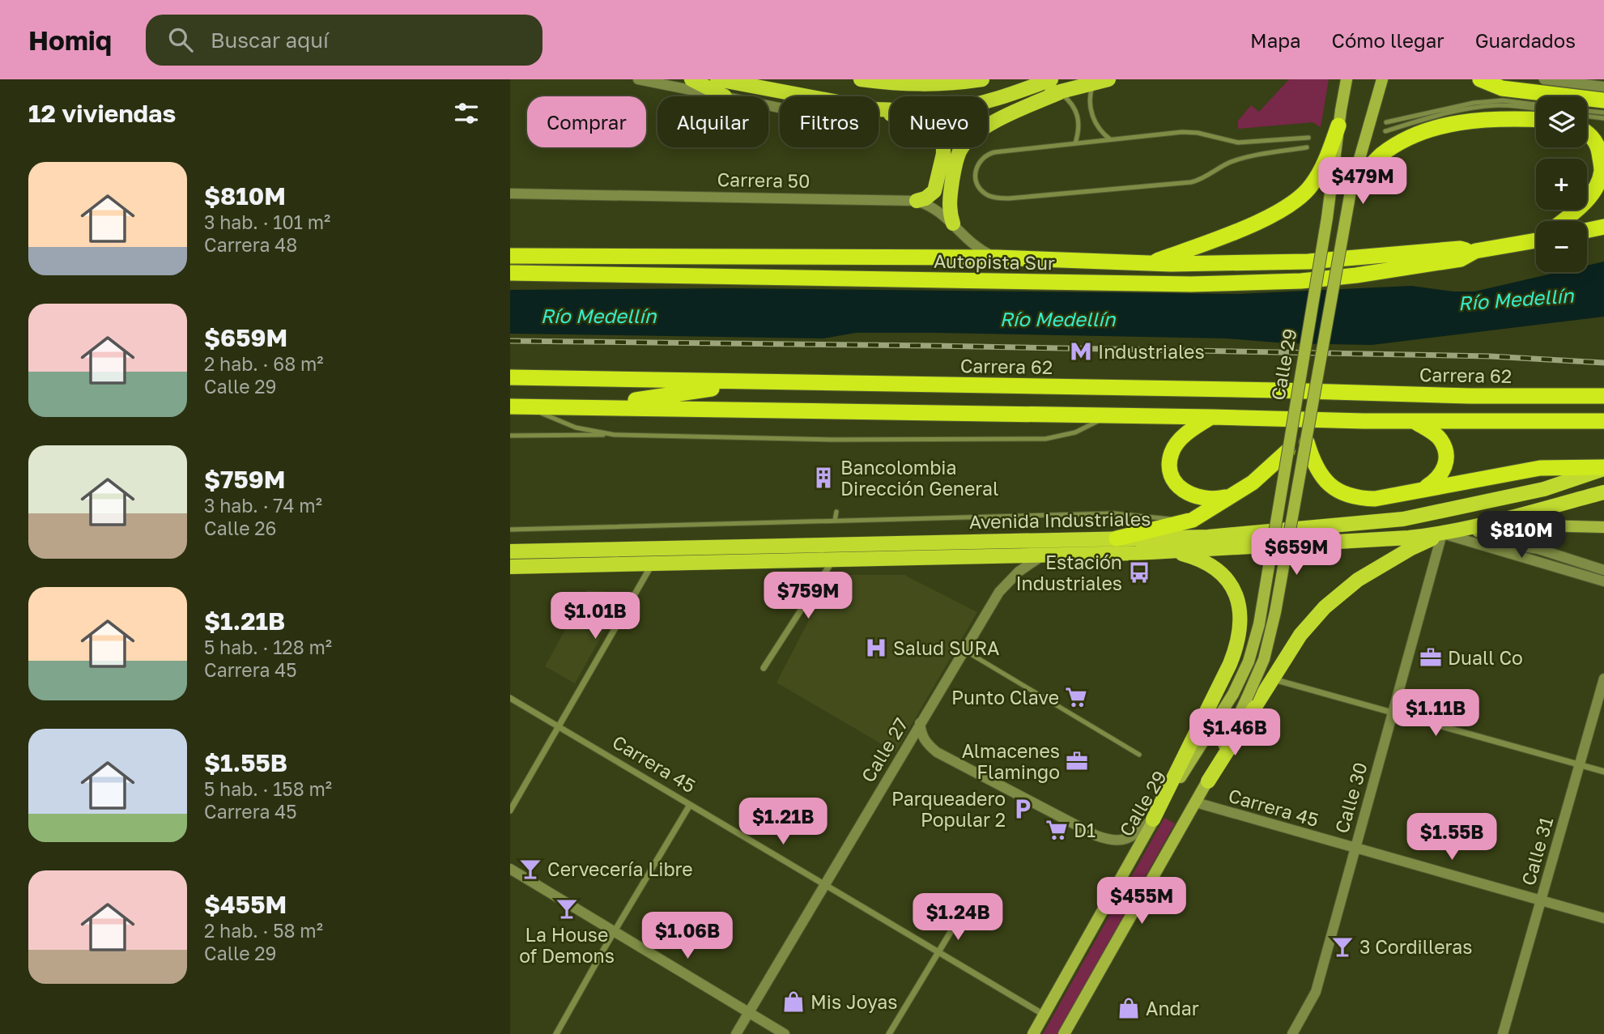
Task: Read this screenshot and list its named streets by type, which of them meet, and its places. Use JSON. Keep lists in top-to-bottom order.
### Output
{
  "streets": {
    "highway": ["Autopista Sur", "Carrera 62"],
    "main road": ["Calle 29", "Avenida Industriales"],
    "street": [
      "Carrera 50",
      "Calle 27",
      "Carrera 45",
      "Calle 30",
      "Calle 31"
    ]
  },
  "crossings": [
    ["Carrera 50", "Autopista Sur"],
    ["Calle 29", "Carrera 45"],
    ["Avenida Industriales", "Calle 27"],
    ["Avenida Industriales", "Calle 30"],
    ["Calle 27", "Carrera 45"],
    ["Carrera 45", "Calle 30"],
    ["Carrera 45", "Calle 31"]
  ],
  "water": ["Río Medellín"],
  "places": {
    "metro station": ["Industriales"],
    "building": ["Bancolombia Dirección General"],
    "bus stop": ["Estación Industriales"],
    "hospital": ["Salud SURA"],
    "office": ["Duall Co", "Almacenes Flamingo"],
    "supermarket": ["Punto Clave", "D1"],
    "parking": ["Parqueadero Popular 2"],
    "bar": ["Cervecería Libre", "La House of Demons", "3 Cordilleras"],
    "shop": ["Mis Joyas", "Andar"]
  },
  "page": {
    "header": "Homiq",
    "search": "Buscar aquí",
    "nav": ["Mapa", "Cómo llegar", "Guardados"],
    "heading": "12 viviendas",
    "map_buttons": ["+", "−"],
    "chip": [
      "Comprar",
      "Alquilar",
      "Filtros",
      "Nuevo"
    ],
    "list": [
      {
        "name": "$810M",
        "note": "3 hab. · 101 m² · Carrera 48"
      },
      {
        "name": "$659M",
        "note": "2 hab. · 68 m² · Calle 29"
      },
      {
        "name": "$759M",
        "note": "3 hab. · 74 m² · Calle 26"
      },
      {
        "name": "$1.21B",
        "note": "5 hab. · 128 m² · Carrera 45"
      },
      {
        "name": "$1.55B",
        "note": "5 hab. · 158 m² · Carrera 45"
      },
      {
        "name": "$455M",
        "note": "2 hab. · 58 m² · Calle 29"
      }
    ],
    "price": [
      "$479M",
      "$810M",
      "$659M",
      "$759M",
      "$1.01B",
      "$1.11B",
      "$1.46B",
      "$1.21B",
      "$1.55B",
      "$455M",
      "$1.24B",
      "$1.06B"
    ]
  }
}
